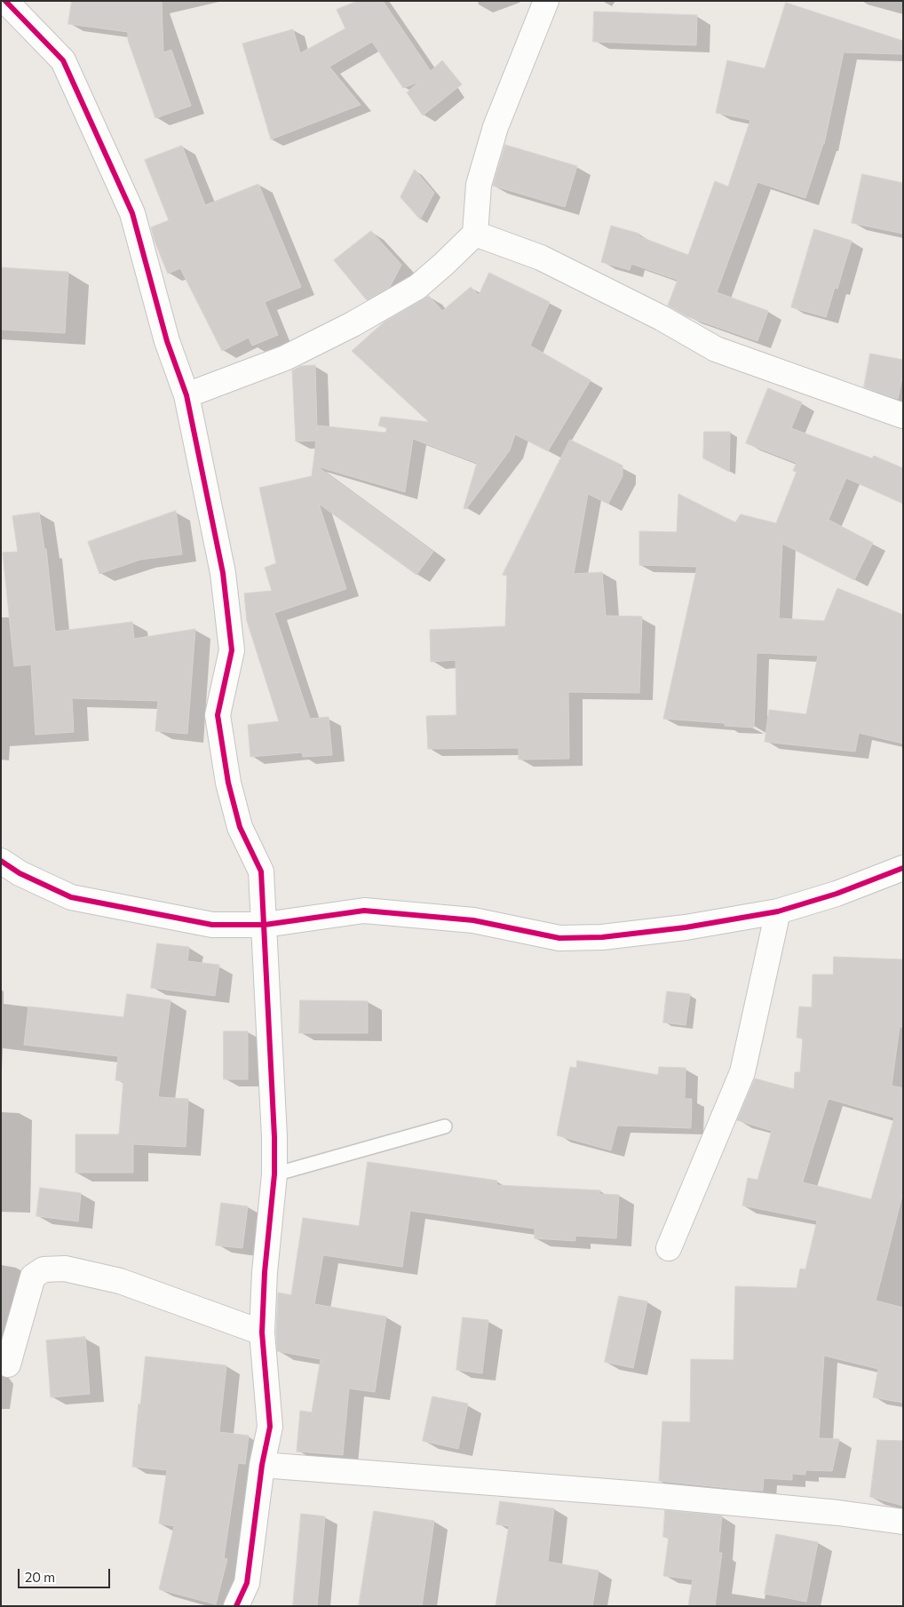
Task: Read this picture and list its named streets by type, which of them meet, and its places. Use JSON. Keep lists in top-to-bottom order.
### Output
{
  "scale_bar": "20 m"
}
